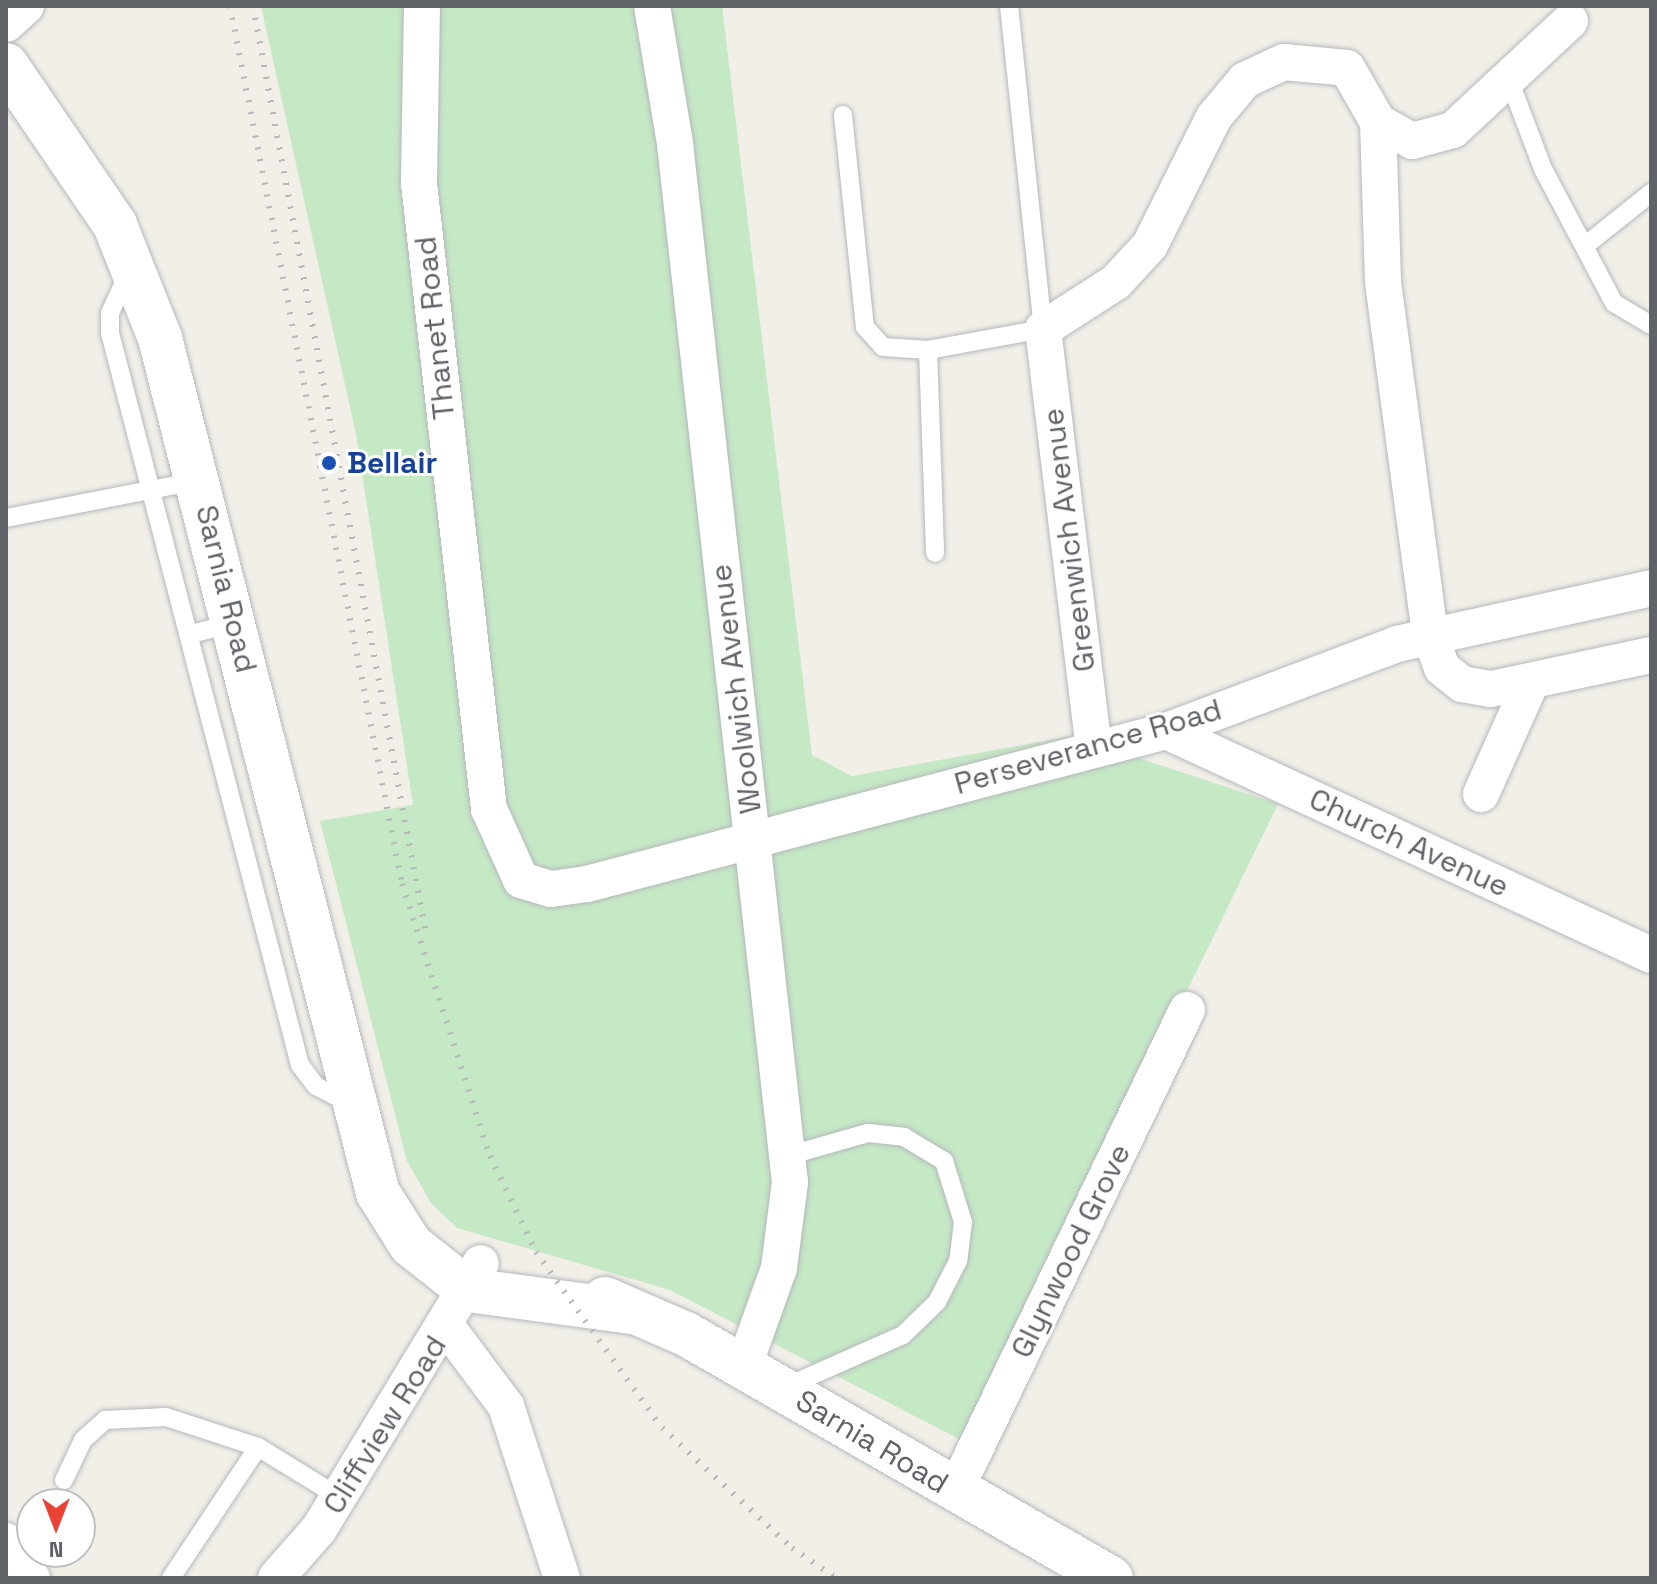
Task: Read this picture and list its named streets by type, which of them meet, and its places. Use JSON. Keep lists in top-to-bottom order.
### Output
{
  "streets": {
    "main road": ["Sarnia Road"],
    "street": [
      "Thanet Road",
      "Greenwich Avenue",
      "Woolwich Avenue",
      "Perseverance Road",
      "Church Avenue",
      "Glynwood Grove",
      "Cliffview Road"
    ]
  },
  "crossings": [
    ["Thanet Road", "Perseverance Road"],
    ["Greenwich Avenue", "Perseverance Road"],
    ["Sarnia Road", "Woolwich Avenue"],
    ["Sarnia Road", "Glynwood Grove"],
    ["Sarnia Road", "Cliffview Road"],
    ["Woolwich Avenue", "Perseverance Road"],
    ["Perseverance Road", "Church Avenue"]
  ],
  "places": ["Bellair"],
  "north": "bottom"
}
